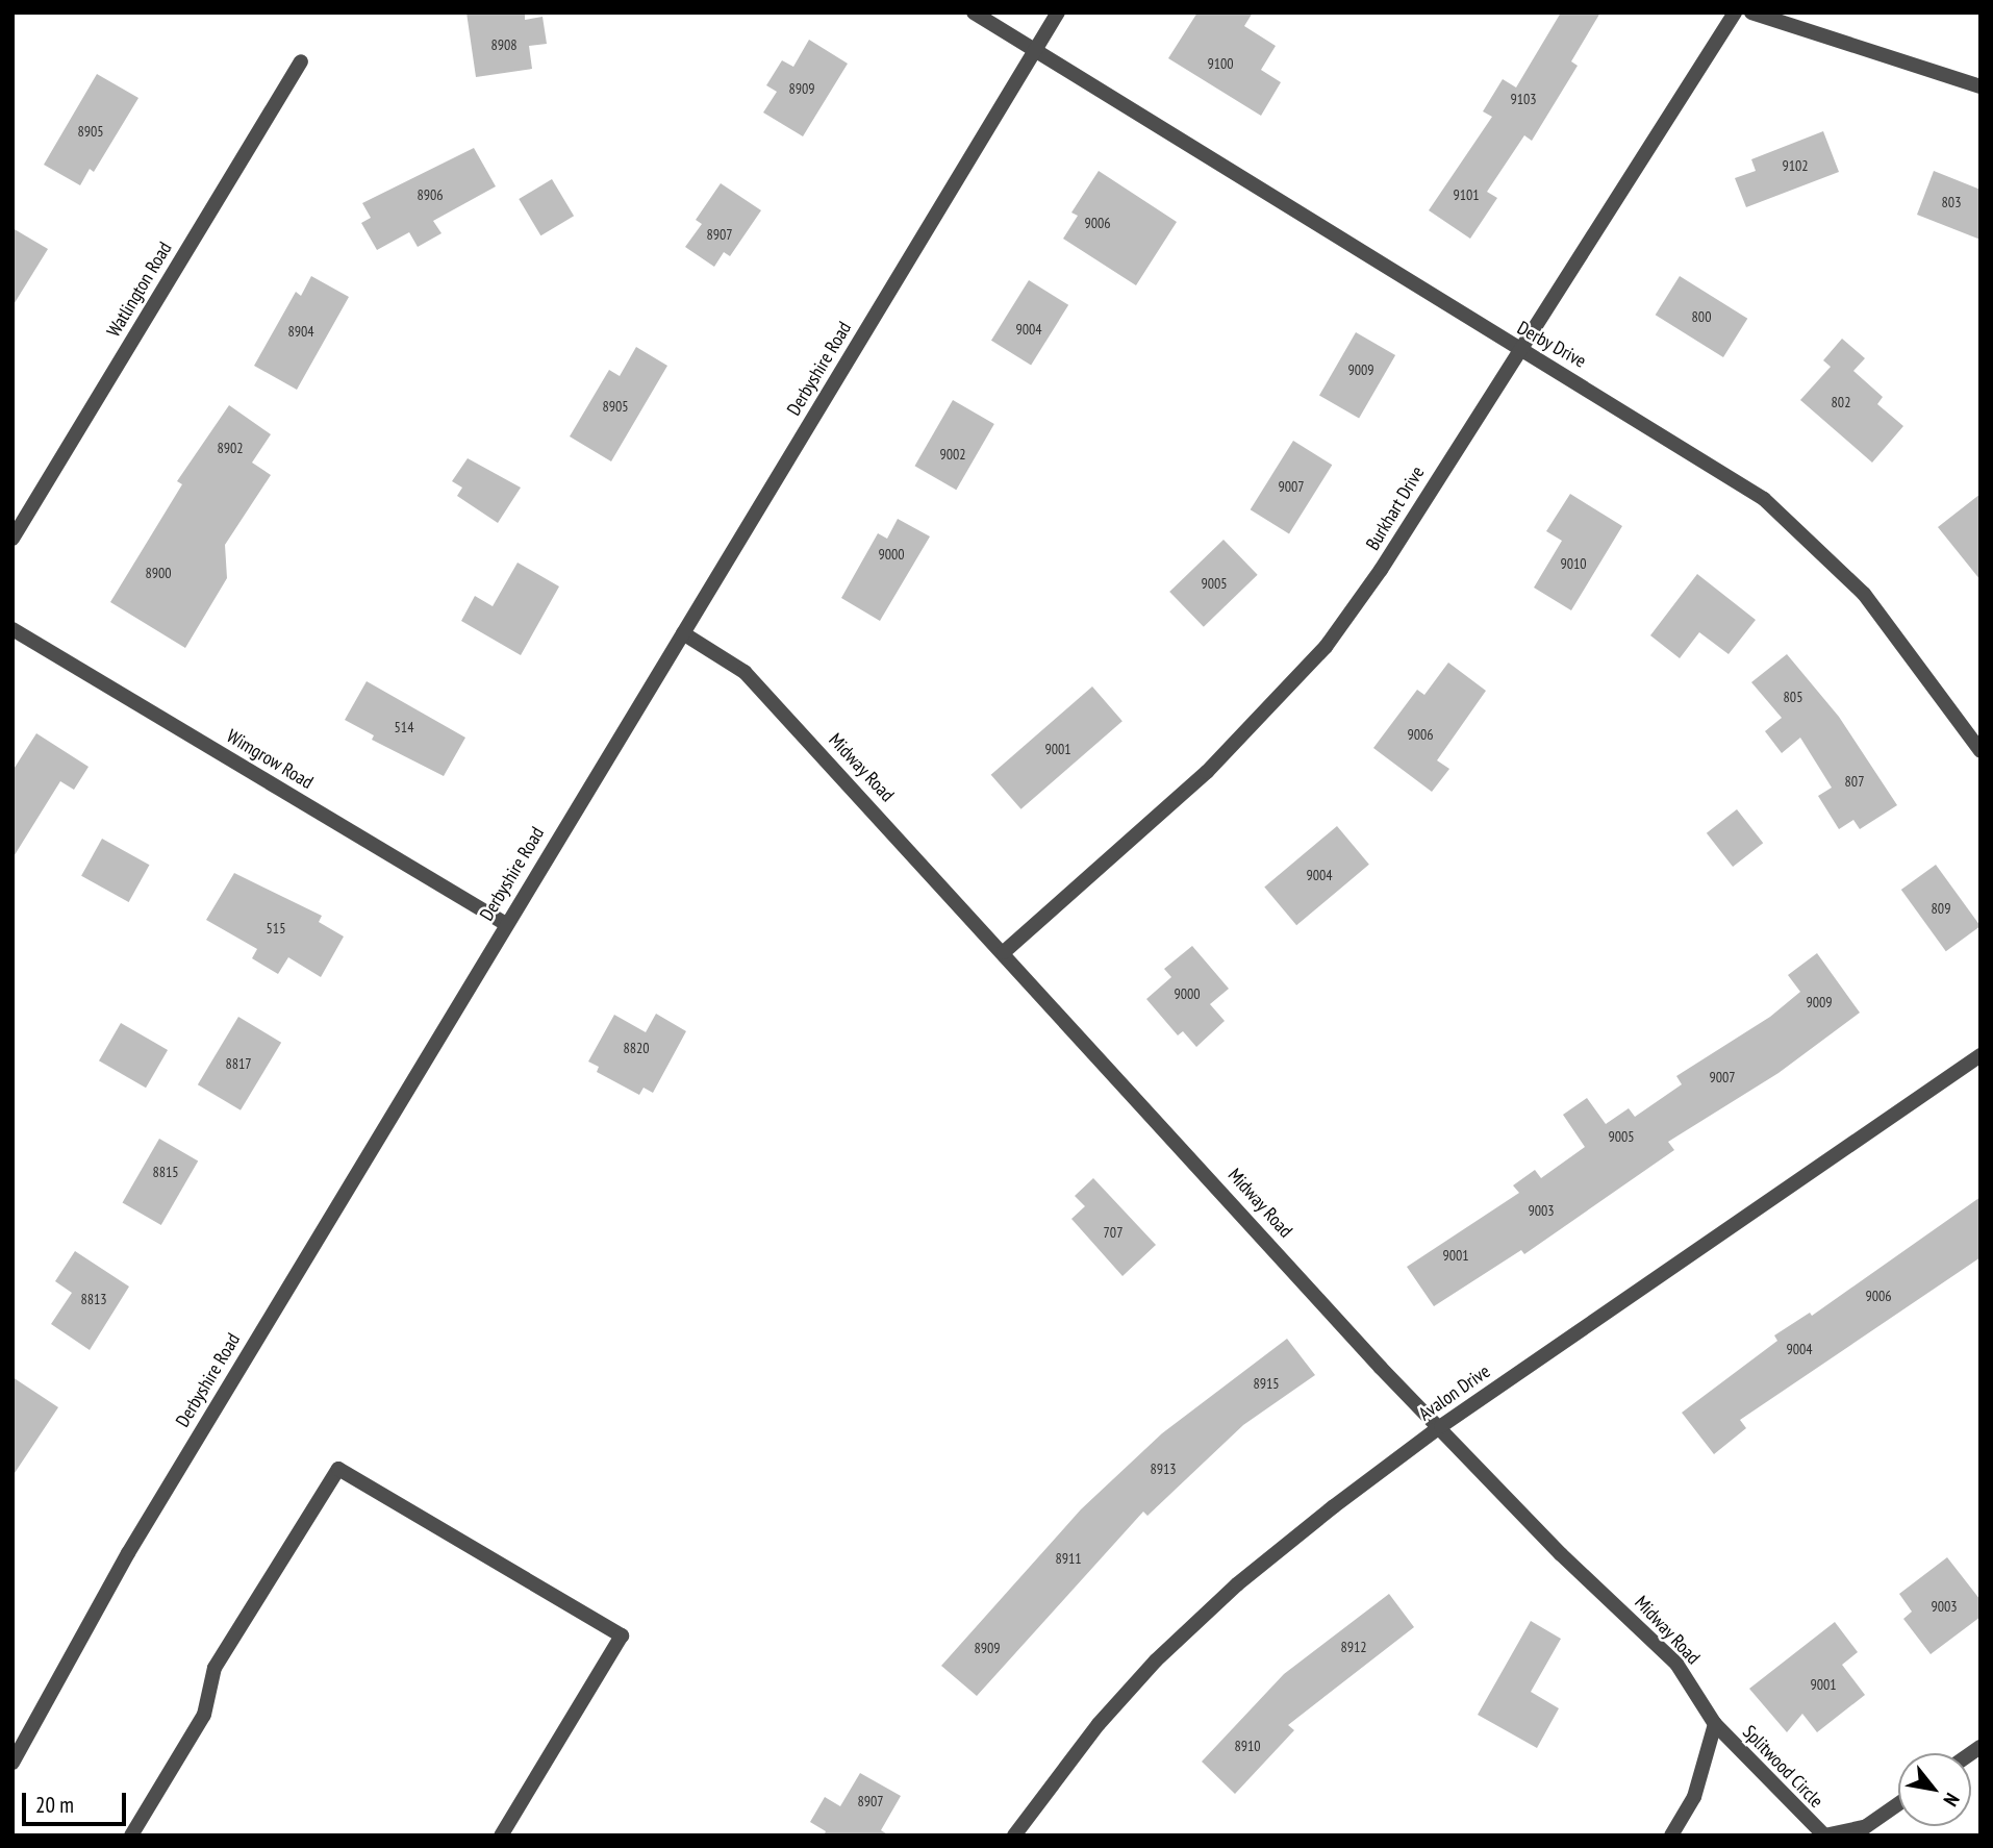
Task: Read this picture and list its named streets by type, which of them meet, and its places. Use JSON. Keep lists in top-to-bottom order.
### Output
{
  "streets": {
    "street": [
      "Watlington Road",
      "Derby Drive",
      "Derbyshire Road",
      "Burkhart Drive",
      "Wimgrow Road",
      "Midway Road",
      "Avalon Drive",
      "Splitwood Circle"
    ]
  },
  "crossings": [
    ["Derby Drive", "Derbyshire Road"],
    ["Derby Drive", "Burkhart Drive"],
    ["Derbyshire Road", "Wimgrow Road"],
    ["Derbyshire Road", "Midway Road"],
    ["Burkhart Drive", "Midway Road"],
    ["Midway Road", "Avalon Drive"],
    ["Midway Road", "Splitwood Circle"]
  ],
  "house_numbers": [
    "8908",
    "9100",
    "8909",
    "9103",
    "8905",
    "9102",
    "8906",
    "9101",
    "803",
    "9006",
    "8907",
    "800",
    "9004",
    "8904",
    "9009",
    "802",
    "8905",
    "8902",
    "9002",
    "9007",
    "9000",
    "9010",
    "8900",
    "9005",
    "805",
    "514",
    "9006",
    "9001",
    "807",
    "9004",
    "809",
    "515",
    "9000",
    "9009",
    "8820",
    "8817",
    "9007",
    "9005",
    "8815",
    "9003",
    "707",
    "9001",
    "9006",
    "8813",
    "9004",
    "8915",
    "8913",
    "8911",
    "9003",
    "8912",
    "8909",
    "9001",
    "8910",
    "8907"
  ],
  "scale_bar": "20 m",
  "north": "bottom right"
}
